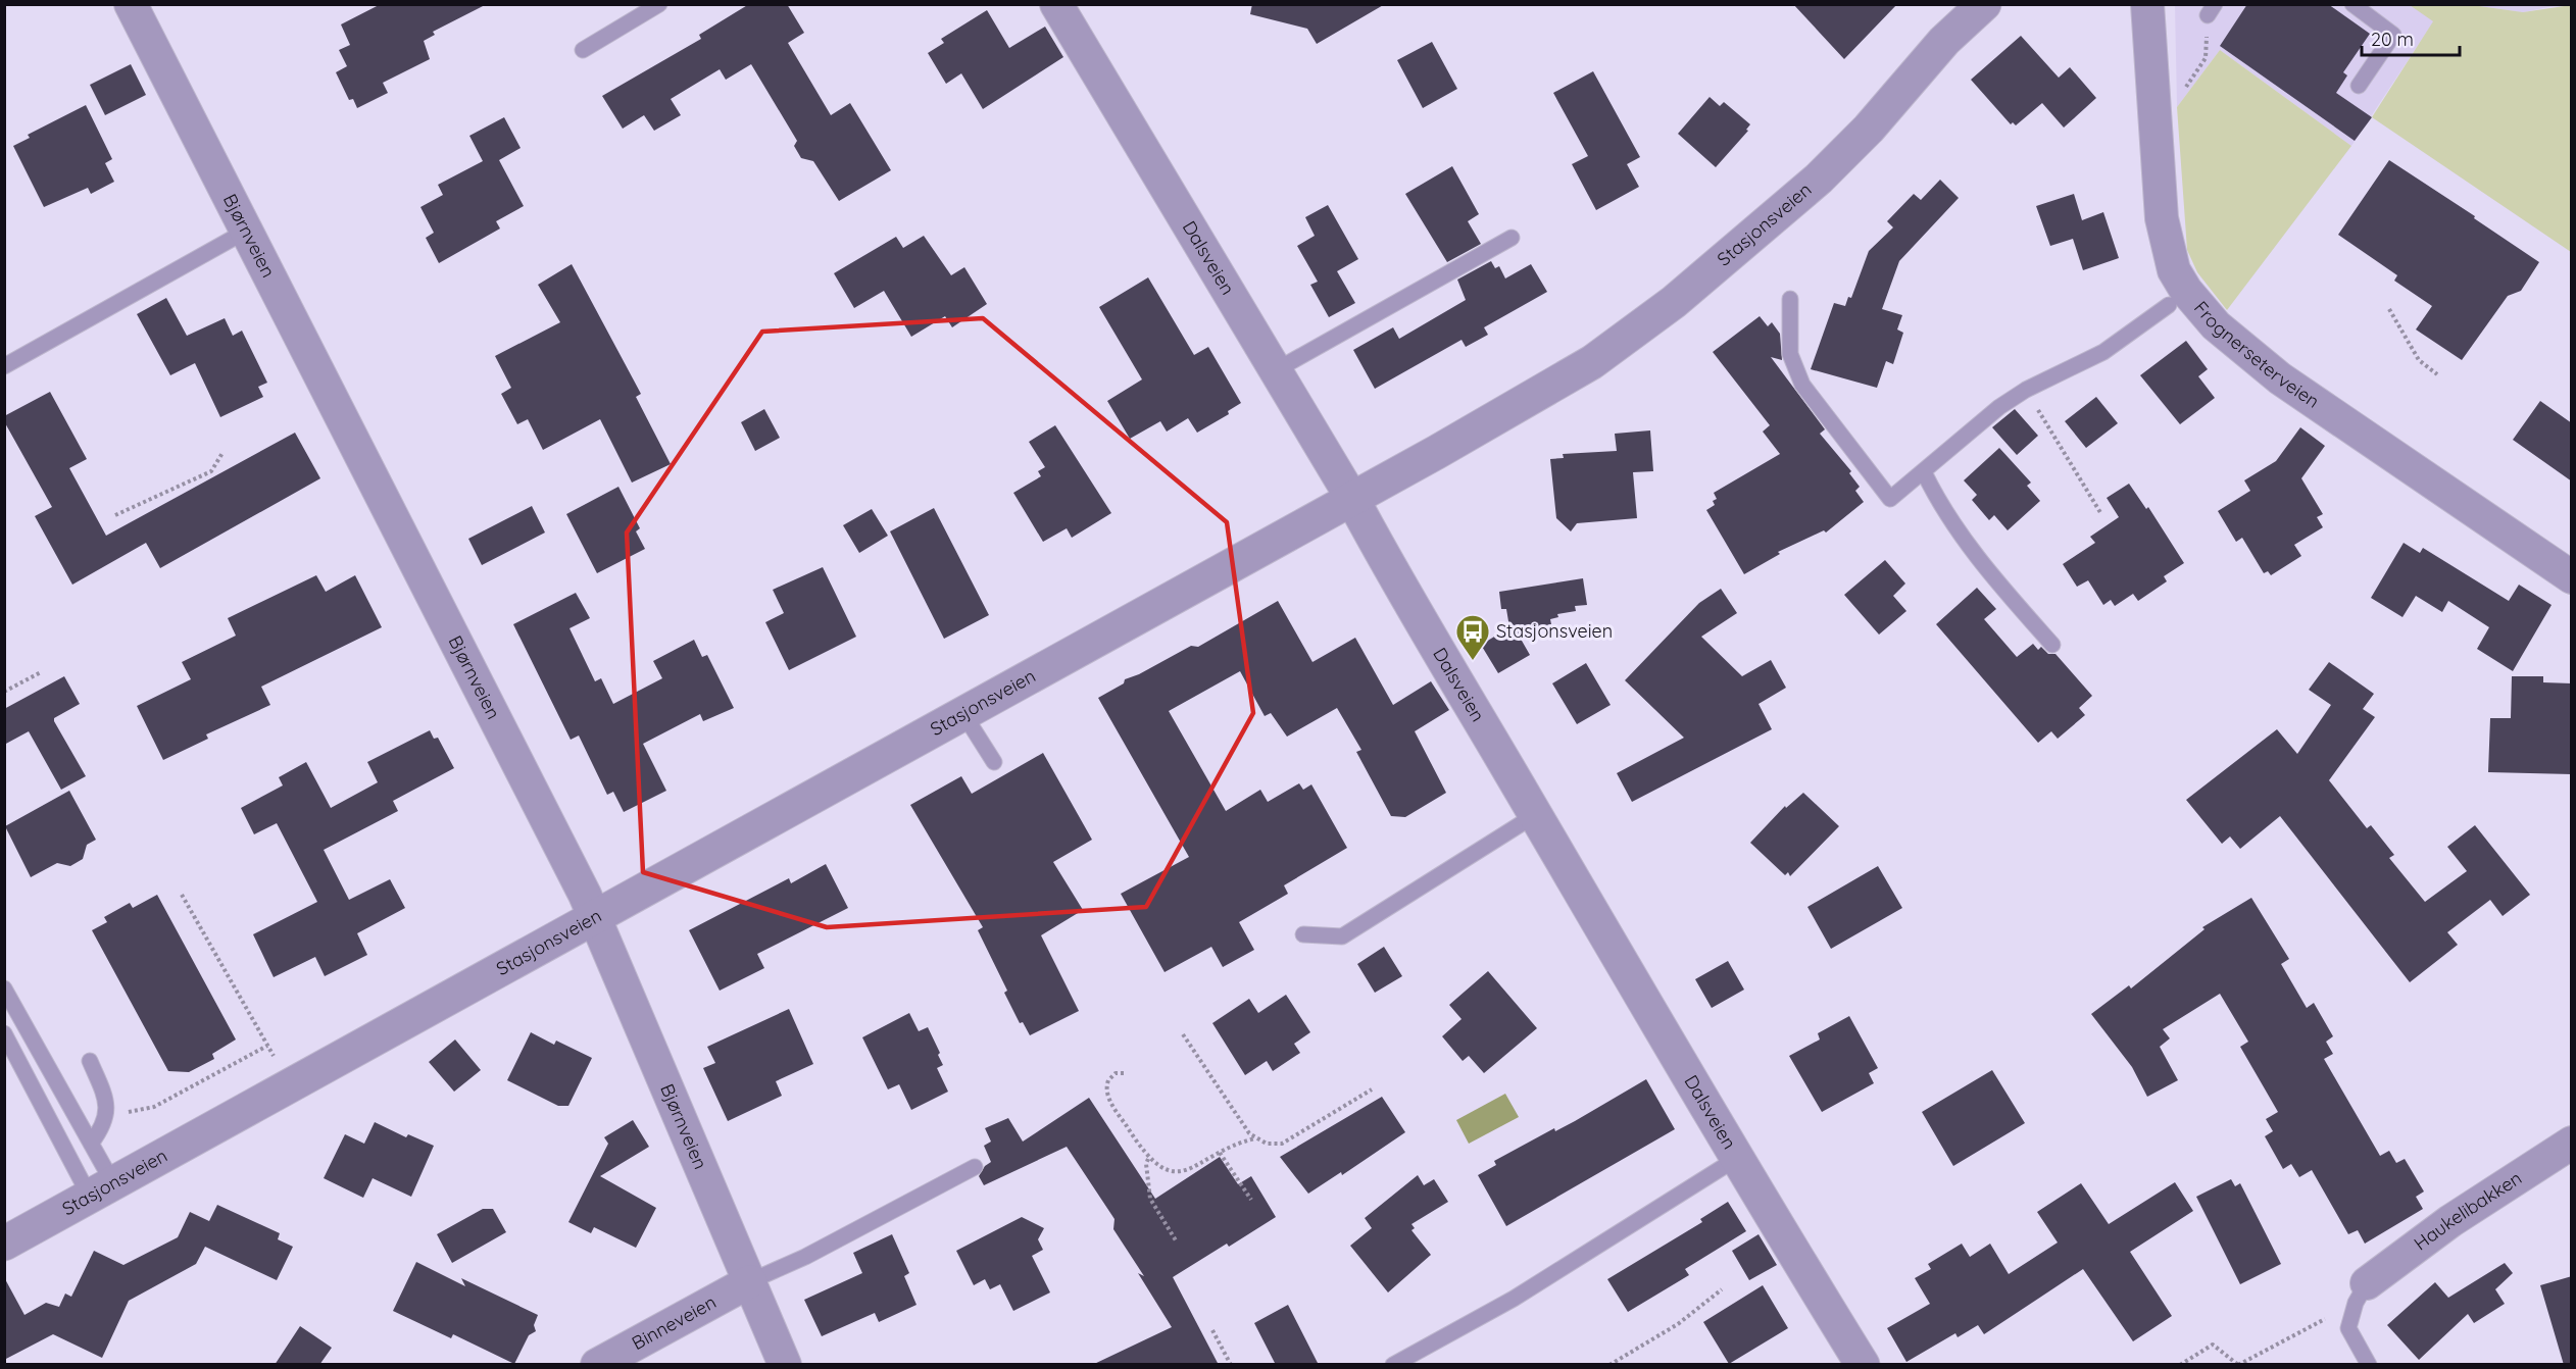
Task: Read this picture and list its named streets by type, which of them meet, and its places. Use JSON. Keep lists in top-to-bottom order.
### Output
{
  "streets": {
    "street": [
      "Stasjonsveien",
      "Bjørnveien",
      "Dalsveien",
      "Frognerseterveien",
      "Haukelibakken",
      "Binneveien"
    ]
  },
  "crossings": [
    ["Stasjonsveien", "Bjørnveien"],
    ["Stasjonsveien", "Dalsveien"],
    ["Bjørnveien", "Binneveien"]
  ],
  "places": {
    "bus stop": ["Stasjonsveien"]
  },
  "scale_bar": "20 m"
}
